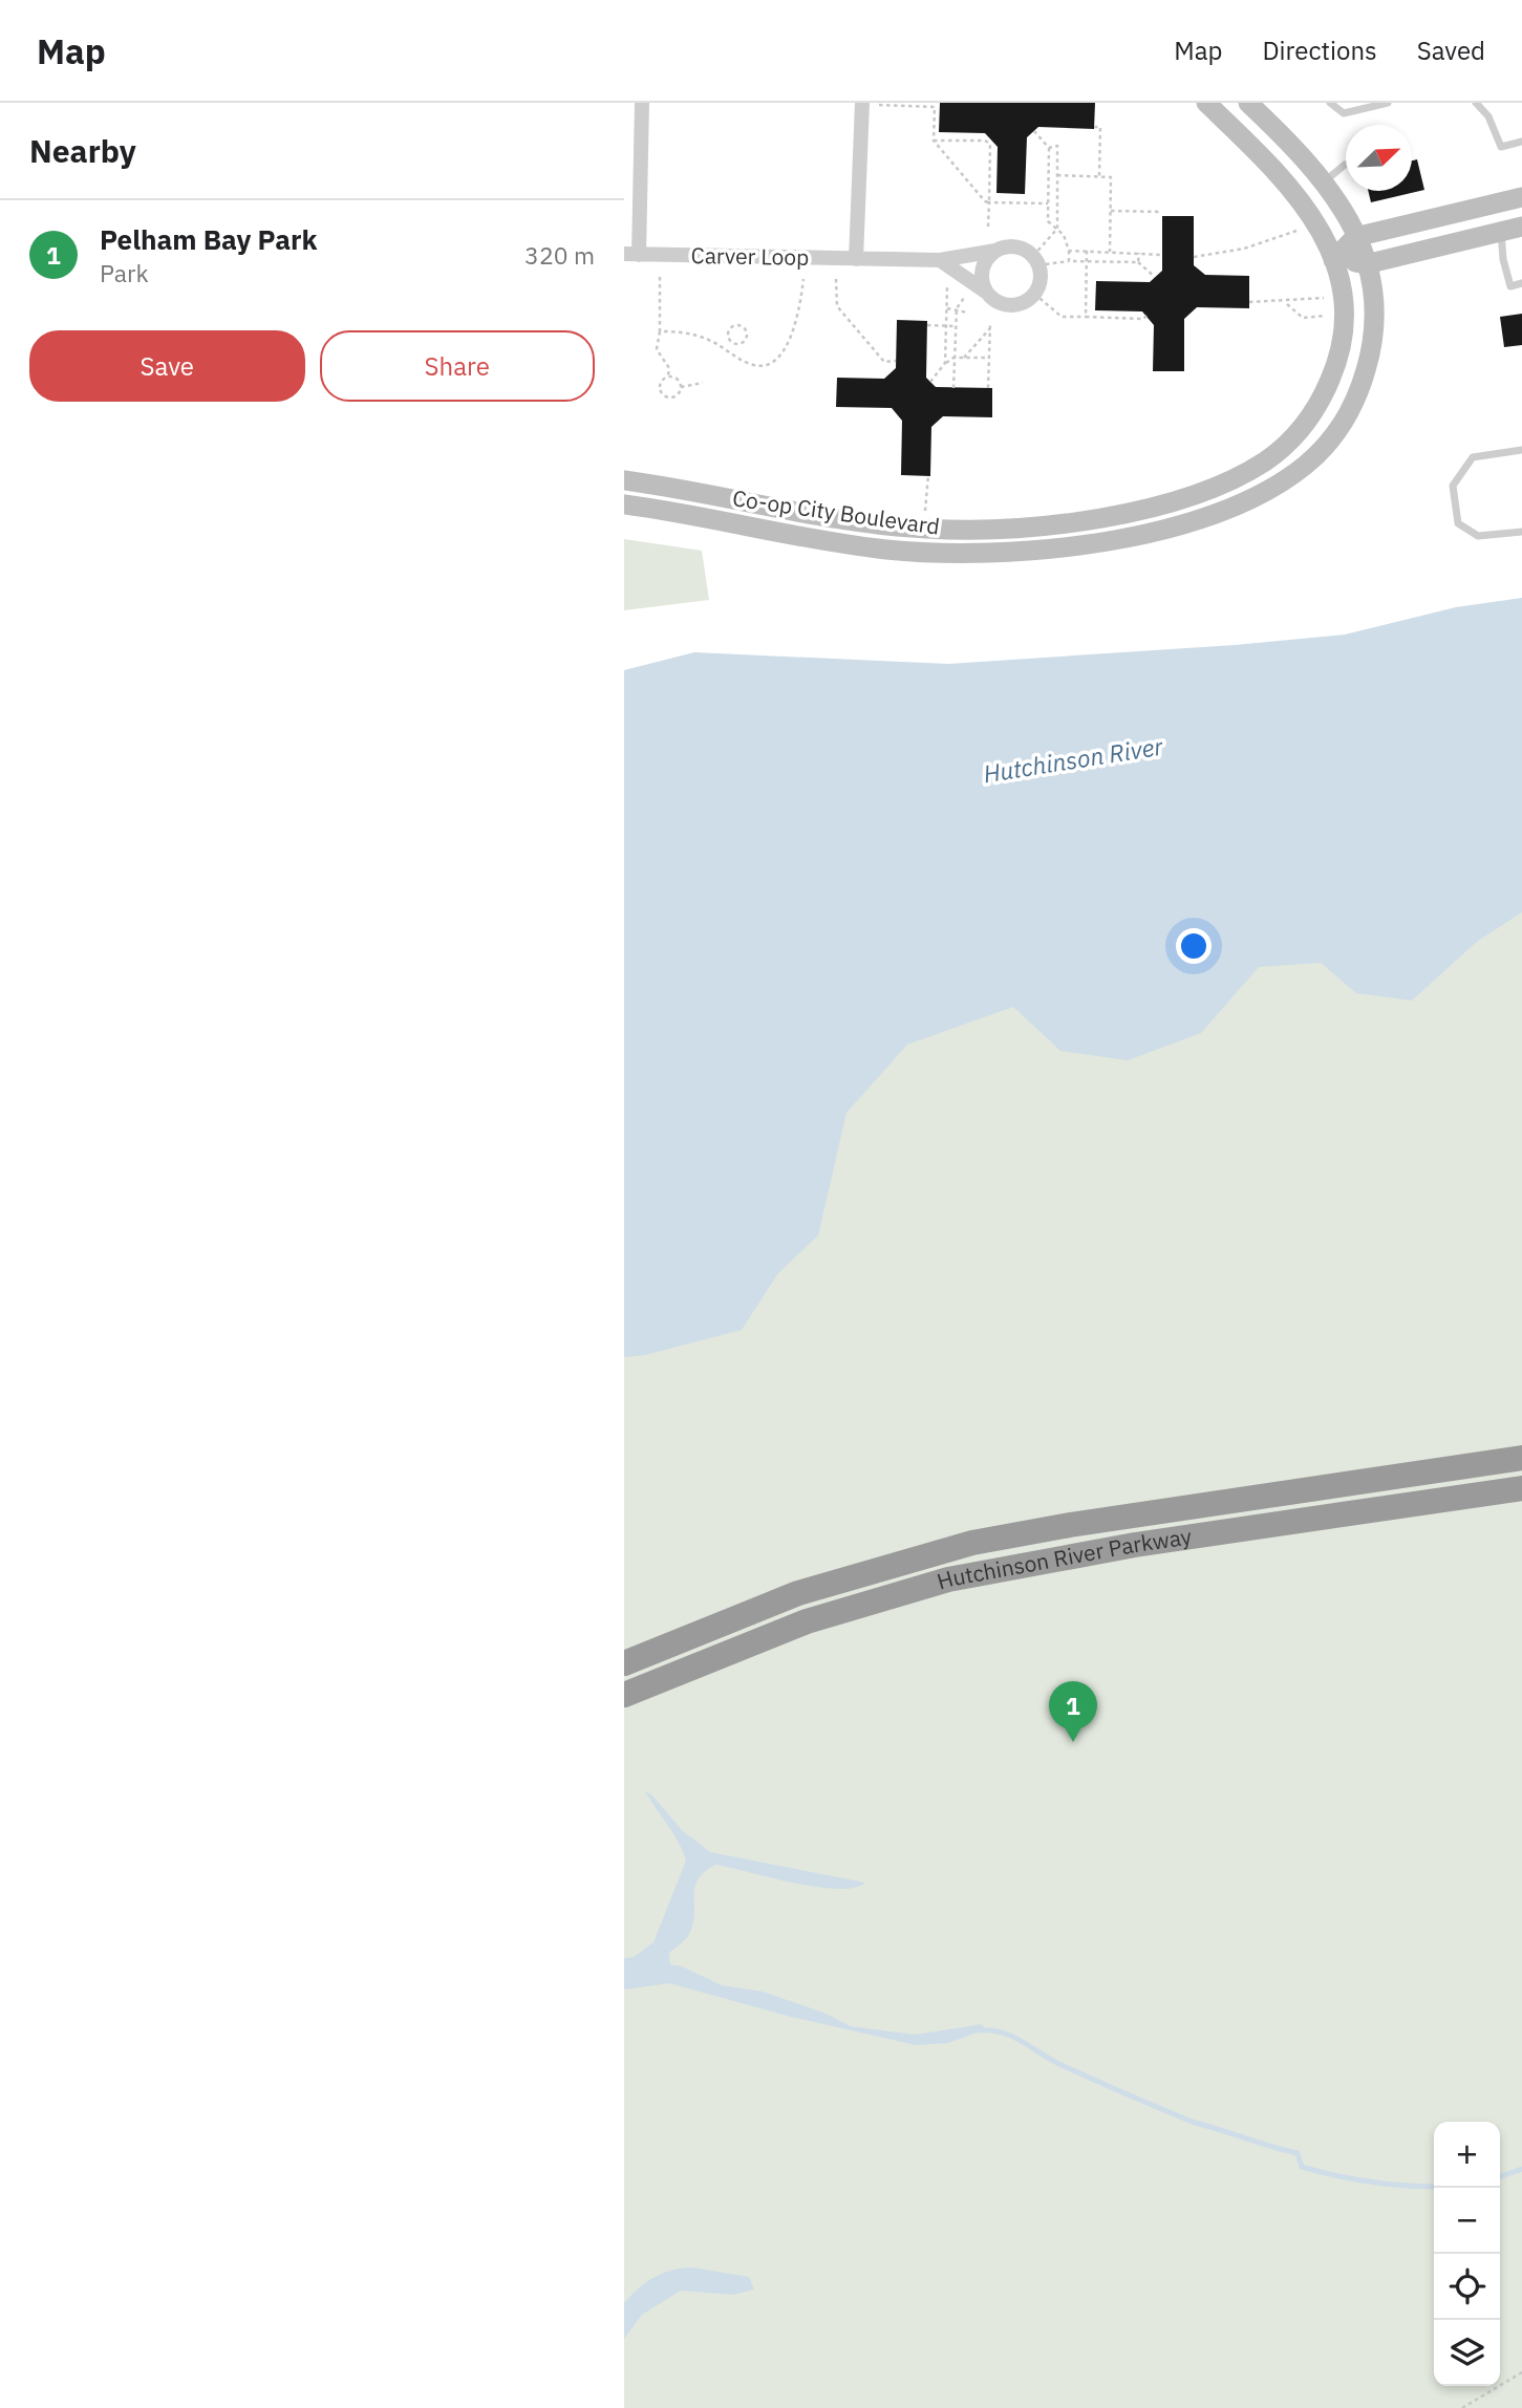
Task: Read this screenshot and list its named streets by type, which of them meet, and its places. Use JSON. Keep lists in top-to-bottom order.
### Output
{
  "streets": {
    "highway": ["Hutchinson River Parkway"],
    "main road": ["Co-op City Boulevard"],
    "street": ["Carver Loop"]
  },
  "water": ["Hutchinson River"],
  "north": "top right",
  "page": {
    "header": "Map",
    "nav": ["Map", "Directions", "Saved"],
    "heading": "Nearby",
    "list": [
      {
        "mark": "1",
        "name": "Pelham Bay Park",
        "note": "Park",
        "value": "320 m"
      }
    ],
    "buttons": ["Save", "Share"],
    "pins": "1",
    "map_buttons": ["+", "−"]
  }
}
